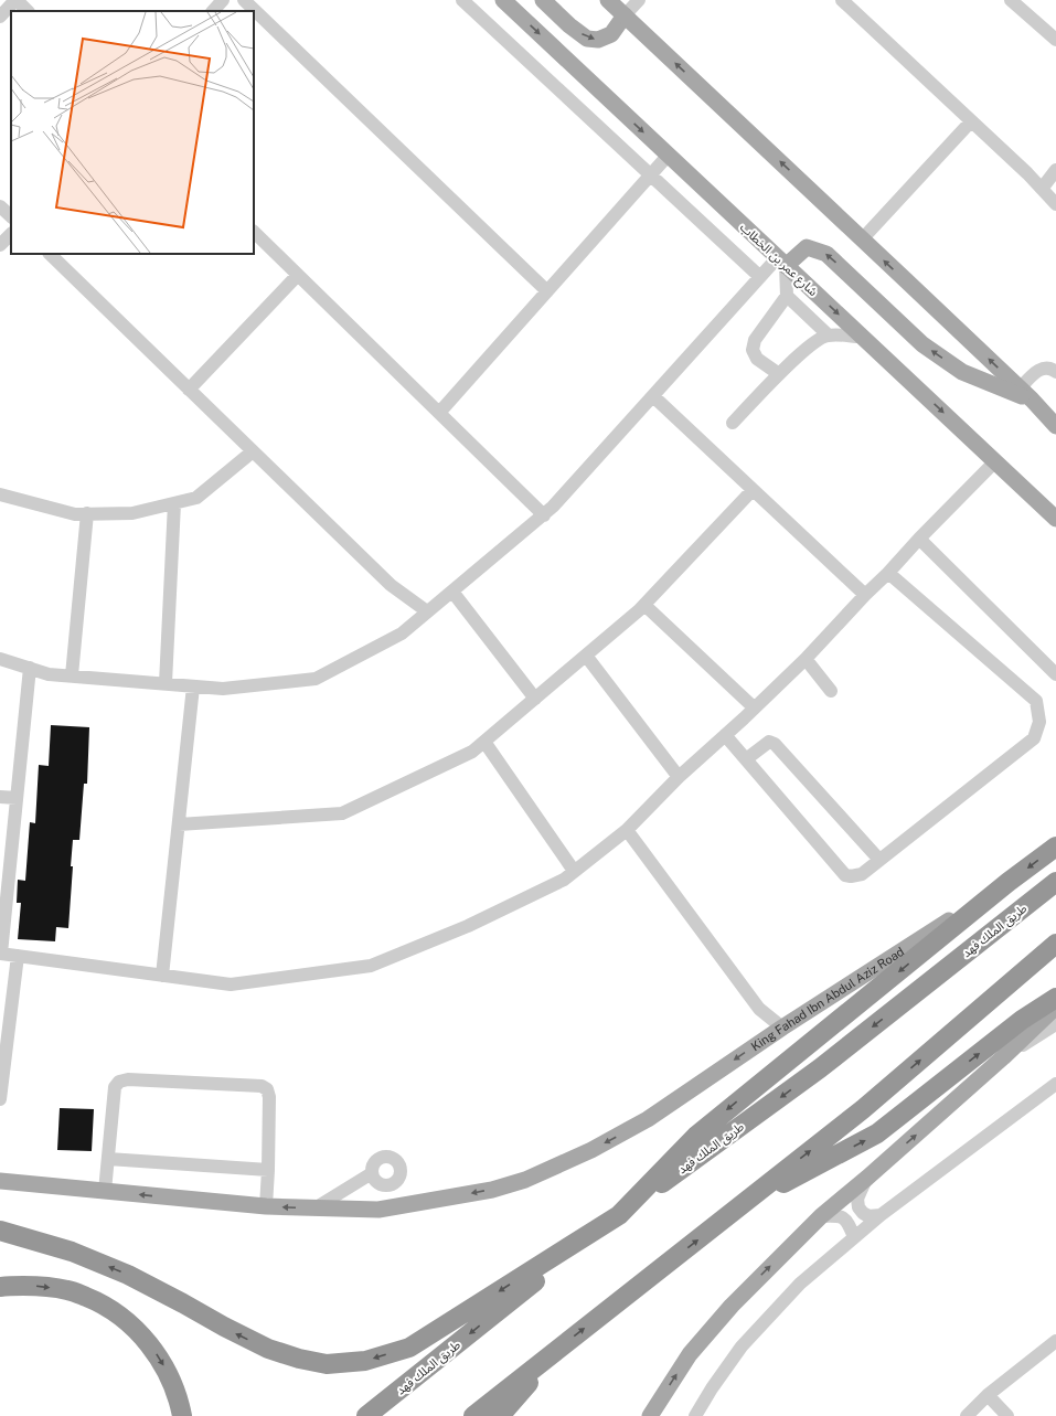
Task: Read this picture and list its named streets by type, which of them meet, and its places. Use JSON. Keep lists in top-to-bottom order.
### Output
{
  "streets": {
    "highway": ["طريق الملك فهد"],
    "main road": ["شارع عمر بن الخطاب", "King Fahad Ibn Abdul Aziz Road"]
  },
  "one_way": ["King Fahad Ibn Abdul Aziz Road"]
}
